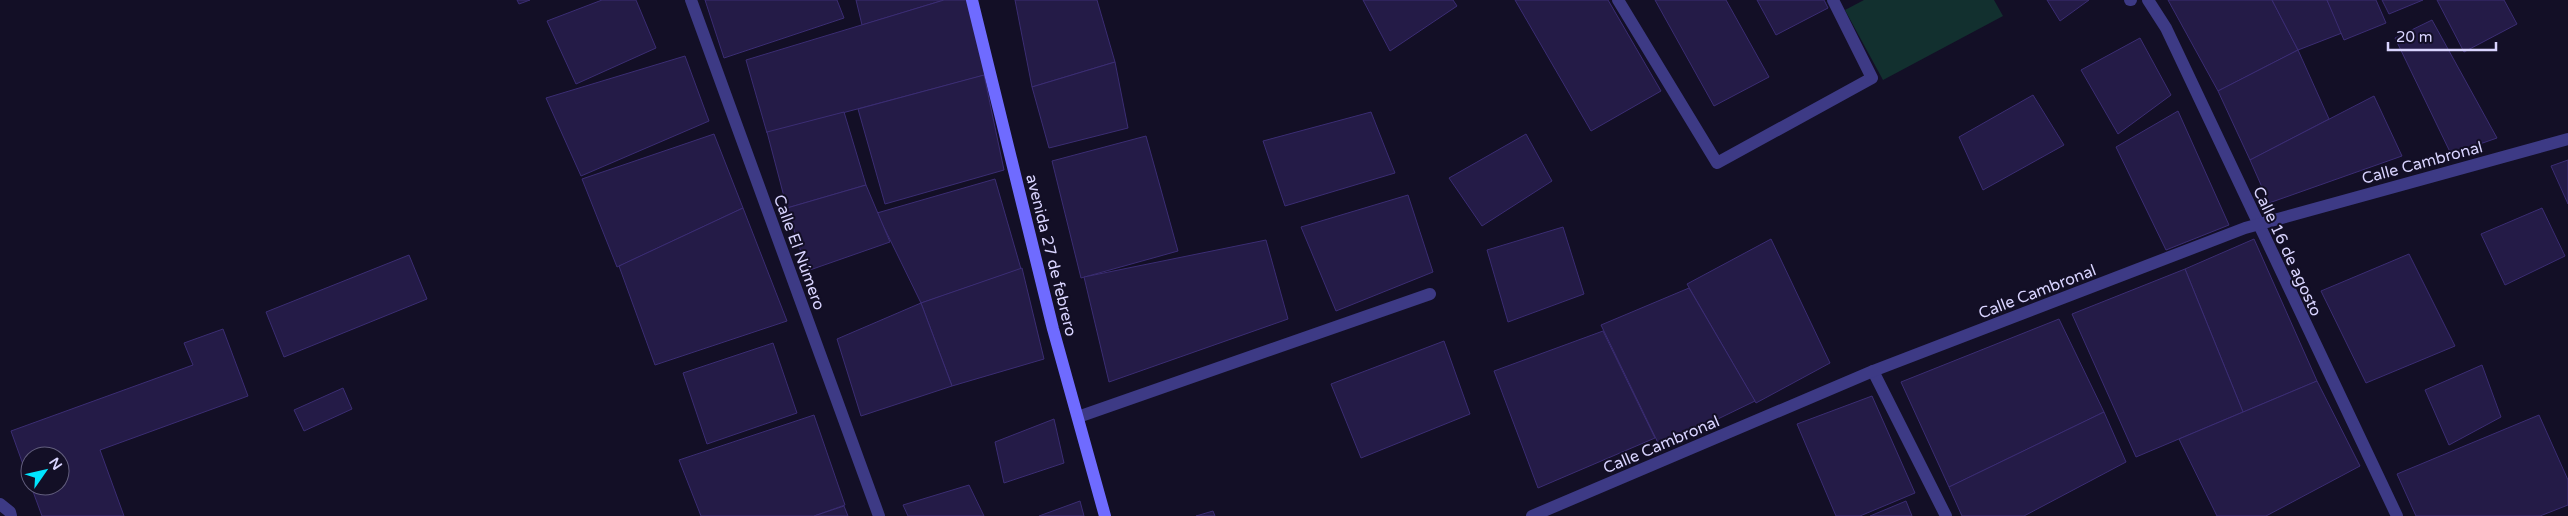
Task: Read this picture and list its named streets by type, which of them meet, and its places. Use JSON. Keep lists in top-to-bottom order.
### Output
{
  "streets": {
    "main road": ["avenida 27 de febrero"],
    "street": ["Calle Cambronal", "Calle 16 de agosto", "Calle El Número"]
  },
  "crossings": [
    ["Calle Cambronal", "Calle 16 de agosto"]
  ],
  "scale_bar": "20 m",
  "north": "top right"
}
